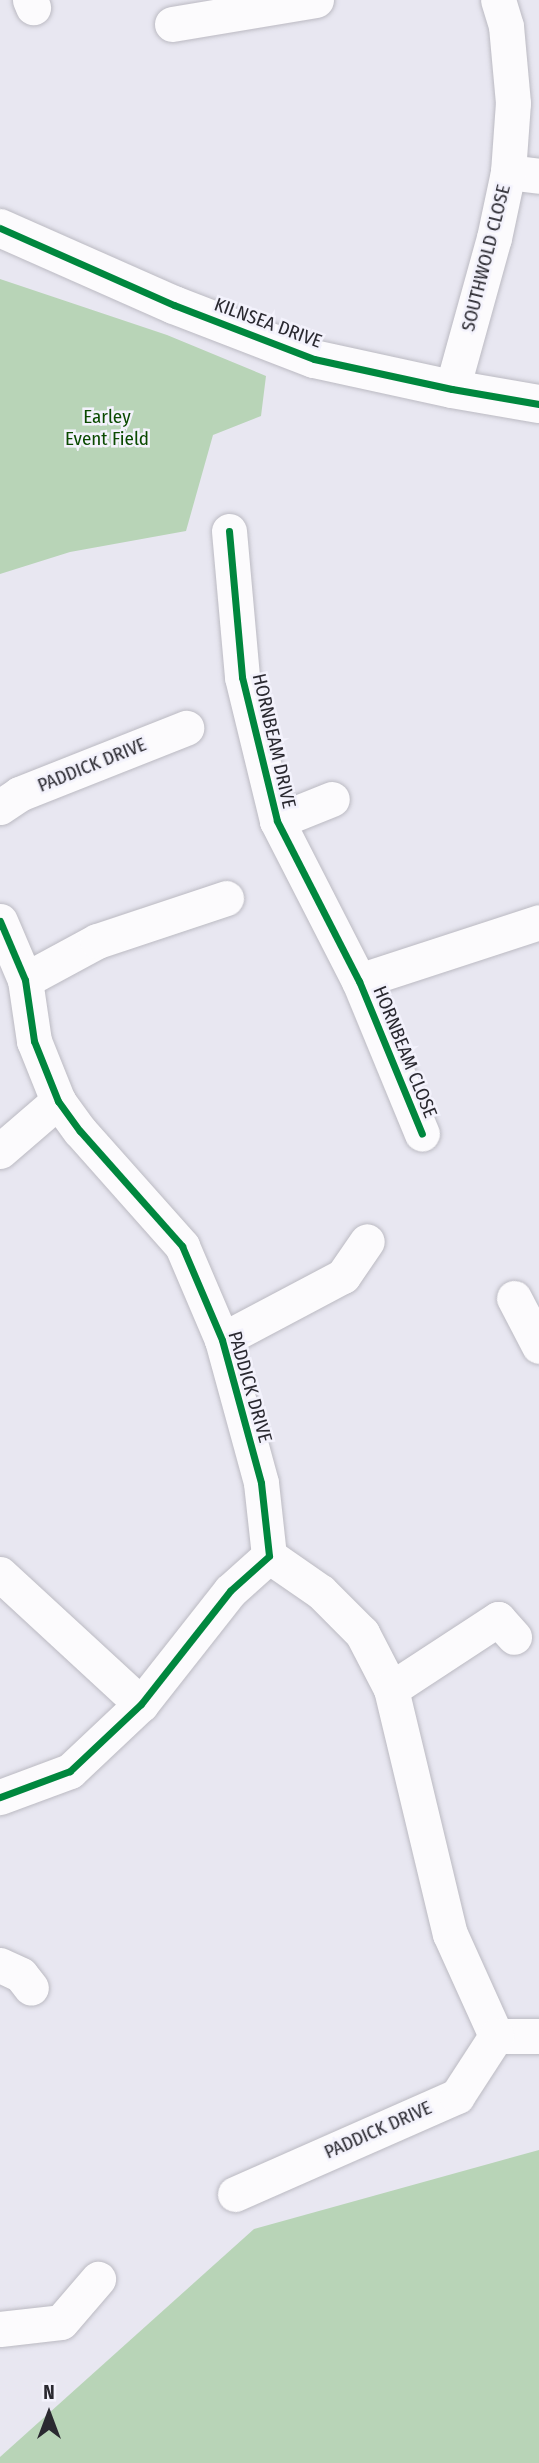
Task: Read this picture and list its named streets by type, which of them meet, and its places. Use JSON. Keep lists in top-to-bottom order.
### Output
{
  "streets": {
    "street": [
      "SOUTHWOLD CLOSE",
      "KILNSEA DRIVE",
      "HORNBEAM DRIVE",
      "PADDICK DRIVE",
      "HORNBEAM CLOSE"
    ]
  },
  "crossings": [
    ["SOUTHWOLD CLOSE", "KILNSEA DRIVE"],
    ["HORNBEAM DRIVE", "HORNBEAM CLOSE"]
  ],
  "parks": ["Earley Event Field"],
  "north": "top"
}
